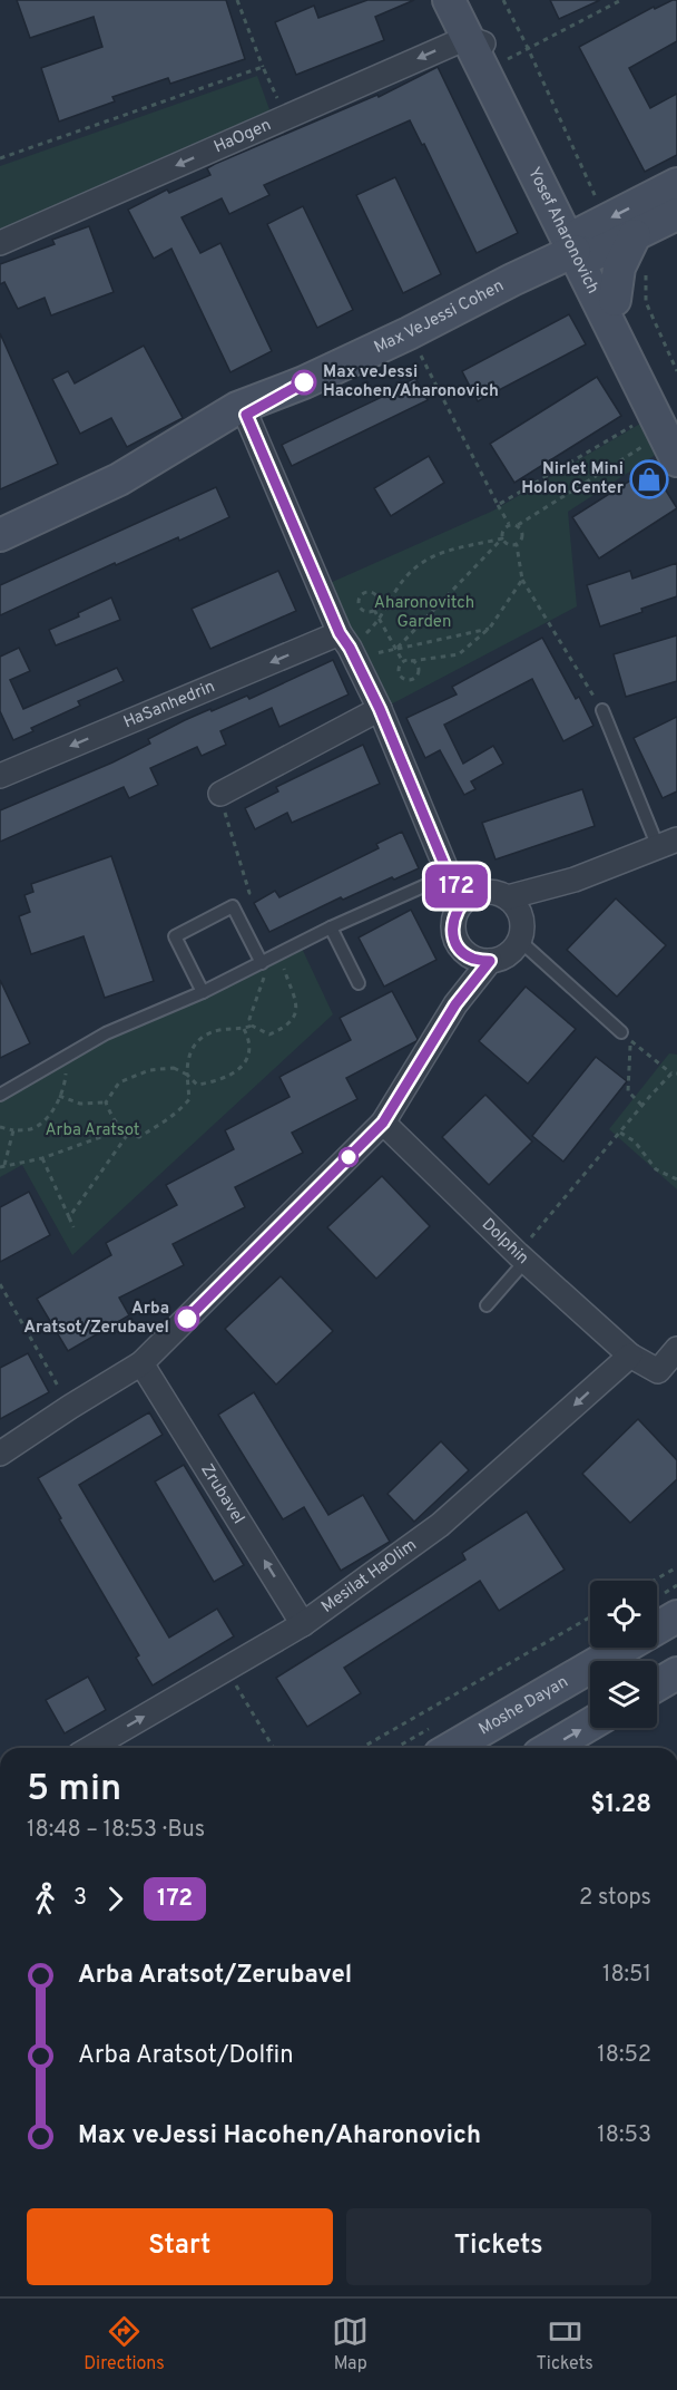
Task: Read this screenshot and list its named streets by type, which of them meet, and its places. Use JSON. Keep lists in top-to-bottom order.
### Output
{
  "streets": {
    "street": [
      "HaOgen",
      "Yosef Aharonovich",
      "Max VeJessi Cohen",
      "HaSanhedrin",
      "Dolphin",
      "Zrubavel",
      "Mesilat HaOlim",
      "Moshe Dayan"
    ]
  },
  "crossings": [
    ["HaOgen", "Yosef Aharonovich"],
    ["Yosef Aharonovich", "Max VeJessi Cohen"],
    ["Dolphin", "Mesilat HaOlim"],
    ["Zrubavel", "Mesilat HaOlim"]
  ],
  "one_way": ["HaOgen", "Zrubavel"],
  "parks": ["Aharonovitch Garden", "Arba Aratsot"],
  "places": {
    "other": ["Max veJessi Hacohen/Aharonovich", "Arba Aratsot/Zerubavel"],
    "shop": ["Nirlet Mini Holon Center"]
  },
  "lines": ["bus line 172"],
  "page": {
    "on_map": "172",
    "heading": ["5 min", "18:48 – 18:53 · Bus", "$1.28"],
    "legs": ["3", "172", "2 stops"],
    "list": [
      {
        "name": "Arba Aratsot/Zerubavel",
        "value": "18:51"
      },
      {
        "name": "Arba Aratsot/Dolfin",
        "value": "18:52"
      },
      {
        "name": "Max veJessi Hacohen/Aharonovich",
        "value": "18:53"
      }
    ],
    "buttons": ["Start", "Tickets"],
    "tabs": ["Directions", "Map", "Tickets"]
  }
}
